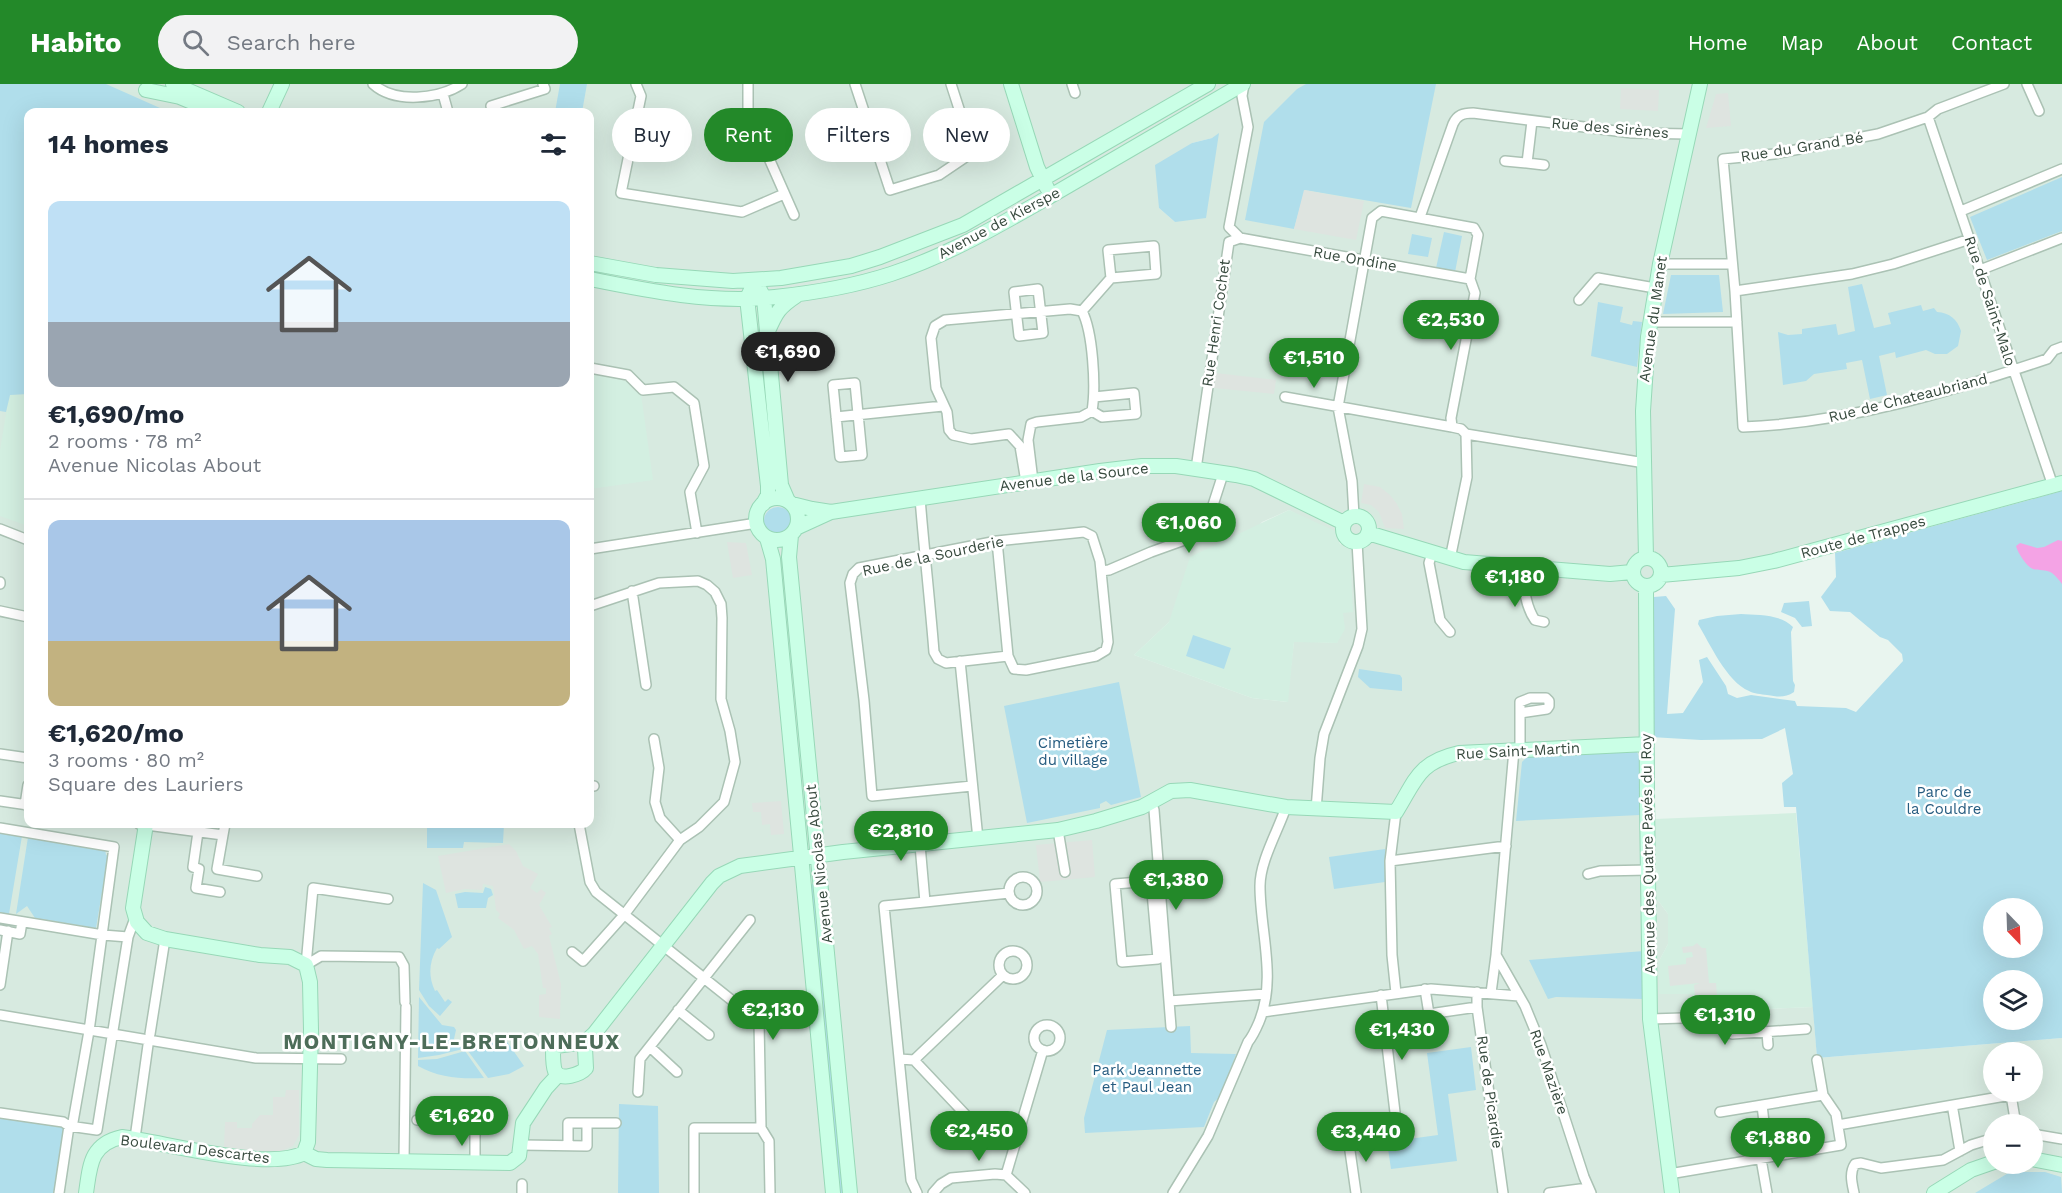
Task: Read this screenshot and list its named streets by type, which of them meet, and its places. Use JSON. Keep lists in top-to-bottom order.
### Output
{
  "streets": {
    "street": [
      "Rue des Sirènes",
      "Rue du Grand Bé",
      "Avenue de Kierspe",
      "Rue Ondine",
      "Rue de Saint-Malo",
      "Avenue du Manet",
      "Rue Henri Cochet",
      "Rue de Chateaubriand",
      "Avenue de la Source",
      "Route de Trappes",
      "Rue de la Sourderie",
      "Rue Saint-Martin",
      "Avenue des Quatre Pavés du Roy",
      "Avenue Nicolas About",
      "Rue Mazière",
      "Rue de Picardie",
      "Boulevard Descartes"
    ]
  },
  "crossings": [
    ["Rue des Sirènes", "Avenue du Manet"],
    ["Rue du Grand Bé", "Rue de Saint-Malo"],
    ["Rue du Grand Bé", "Rue de Chateaubriand"],
    ["Avenue de Kierspe", "Avenue Nicolas About"],
    ["Rue Ondine", "Rue Henri Cochet"],
    ["Rue de Saint-Malo", "Rue de Chateaubriand"],
    ["Rue de Saint-Malo", "Route de Trappes"],
    ["Avenue du Manet", "Route de Trappes"],
    ["Avenue du Manet", "Avenue des Quatre Pavés du Roy"],
    ["Rue Henri Cochet", "Avenue de la Source"],
    ["Avenue de la Source", "Avenue Nicolas About"],
    ["Route de Trappes", "Avenue des Quatre Pavés du Roy"],
    ["Rue Saint-Martin", "Avenue des Quatre Pavés du Roy"]
  ],
  "districts": ["MONTIGNY-LE-BRETONNEUX"],
  "parks": ["Cimetière du village", "Parc de la Couldre", "Park Jeannette et Paul Jean"],
  "north": "bottom right",
  "page": {
    "header": "Habito",
    "search": "Search here",
    "nav": [
      "Home",
      "Map",
      "About",
      "Contact"
    ],
    "chip": [
      "Buy",
      "Rent",
      "Filters",
      "New"
    ],
    "heading": "14 homes",
    "list": [
      {
        "name": "€1,690/mo",
        "note": "2 rooms · 78 m² · Avenue Nicolas About"
      },
      {
        "name": "€1,620/mo",
        "note": "3 rooms · 80 m² · Square des Lauriers"
      }
    ],
    "price": [
      "€2,530",
      "€1,690",
      "€1,510",
      "€1,060",
      "€1,180",
      "€2,810",
      "€1,380",
      "€2,130",
      "€1,310",
      "€1,430",
      "€1,620",
      "€2,450",
      "€3,440",
      "€1,880"
    ],
    "map_buttons": ["+", "−"]
  }
}
